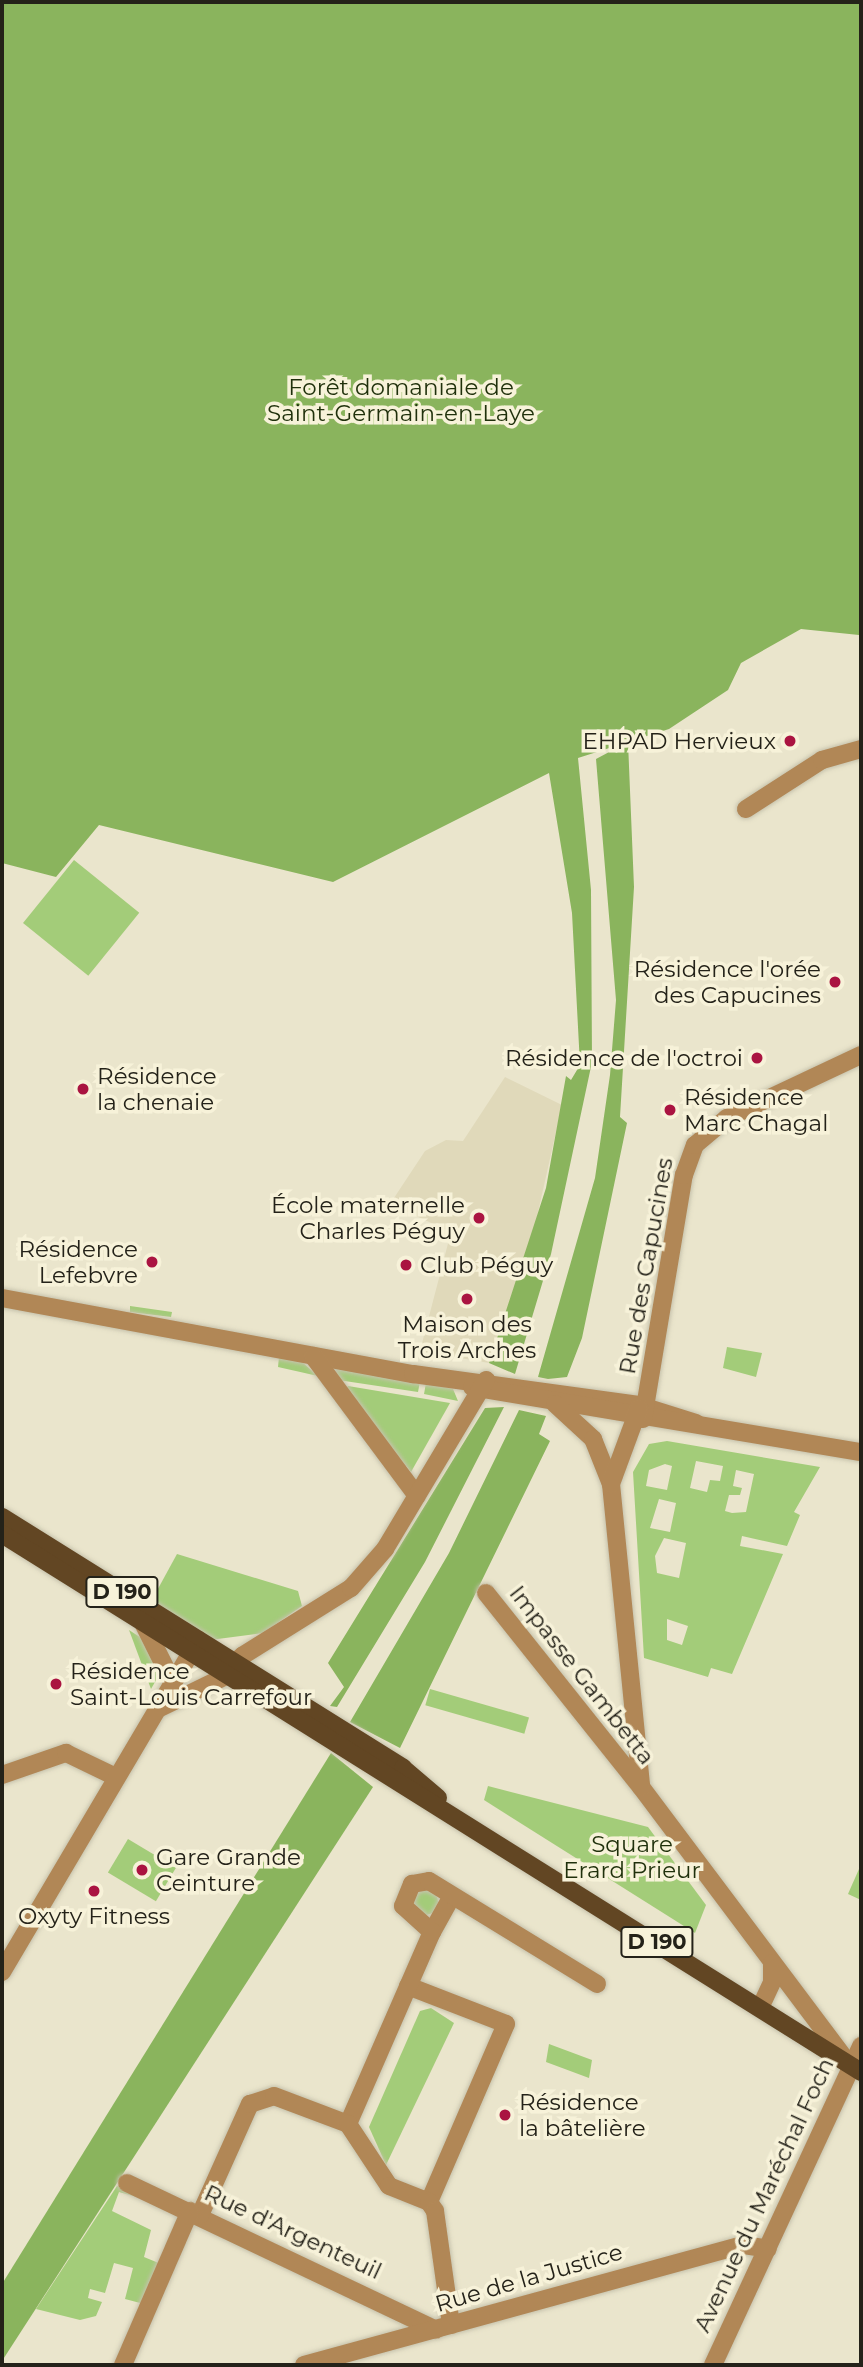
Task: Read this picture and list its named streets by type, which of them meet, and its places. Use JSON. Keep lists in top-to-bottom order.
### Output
{
  "streets": {
    "main road": ["D 190"],
    "street": [
      "Rue des Capucines",
      "Impasse Gambetta",
      "Avenue du Maréchal Foch",
      "Rue d'Argenteuil",
      "Rue de la Justice"
    ]
  },
  "crossings": [
    ["D 190", "Impasse Gambetta"],
    ["D 190", "Avenue du Maréchal Foch"],
    ["Impasse Gambetta", "Avenue du Maréchal Foch"],
    ["Avenue du Maréchal Foch", "Rue de la Justice"],
    ["Rue d'Argenteuil", "Rue de la Justice"]
  ],
  "parks": ["Forêt domaniale de Saint-Germain-en-Laye", "Square Erard Prieur"],
  "places": [
    "EHPAD Hervieux",
    "Résidence l'orée des Capucines",
    "Résidence de l'octroi",
    "Résidence la chenaie",
    "Résidence Marc Chagal",
    "École maternelle Charles Péguy",
    "Résidence Lefebvre",
    "Club Péguy",
    "Maison des Trois Arches",
    "Résidence Saint-Louis Carrefour",
    "Gare Grande Ceinture",
    "Oxyty Fitness",
    "Résidence la bâtelière"
  ]
}
